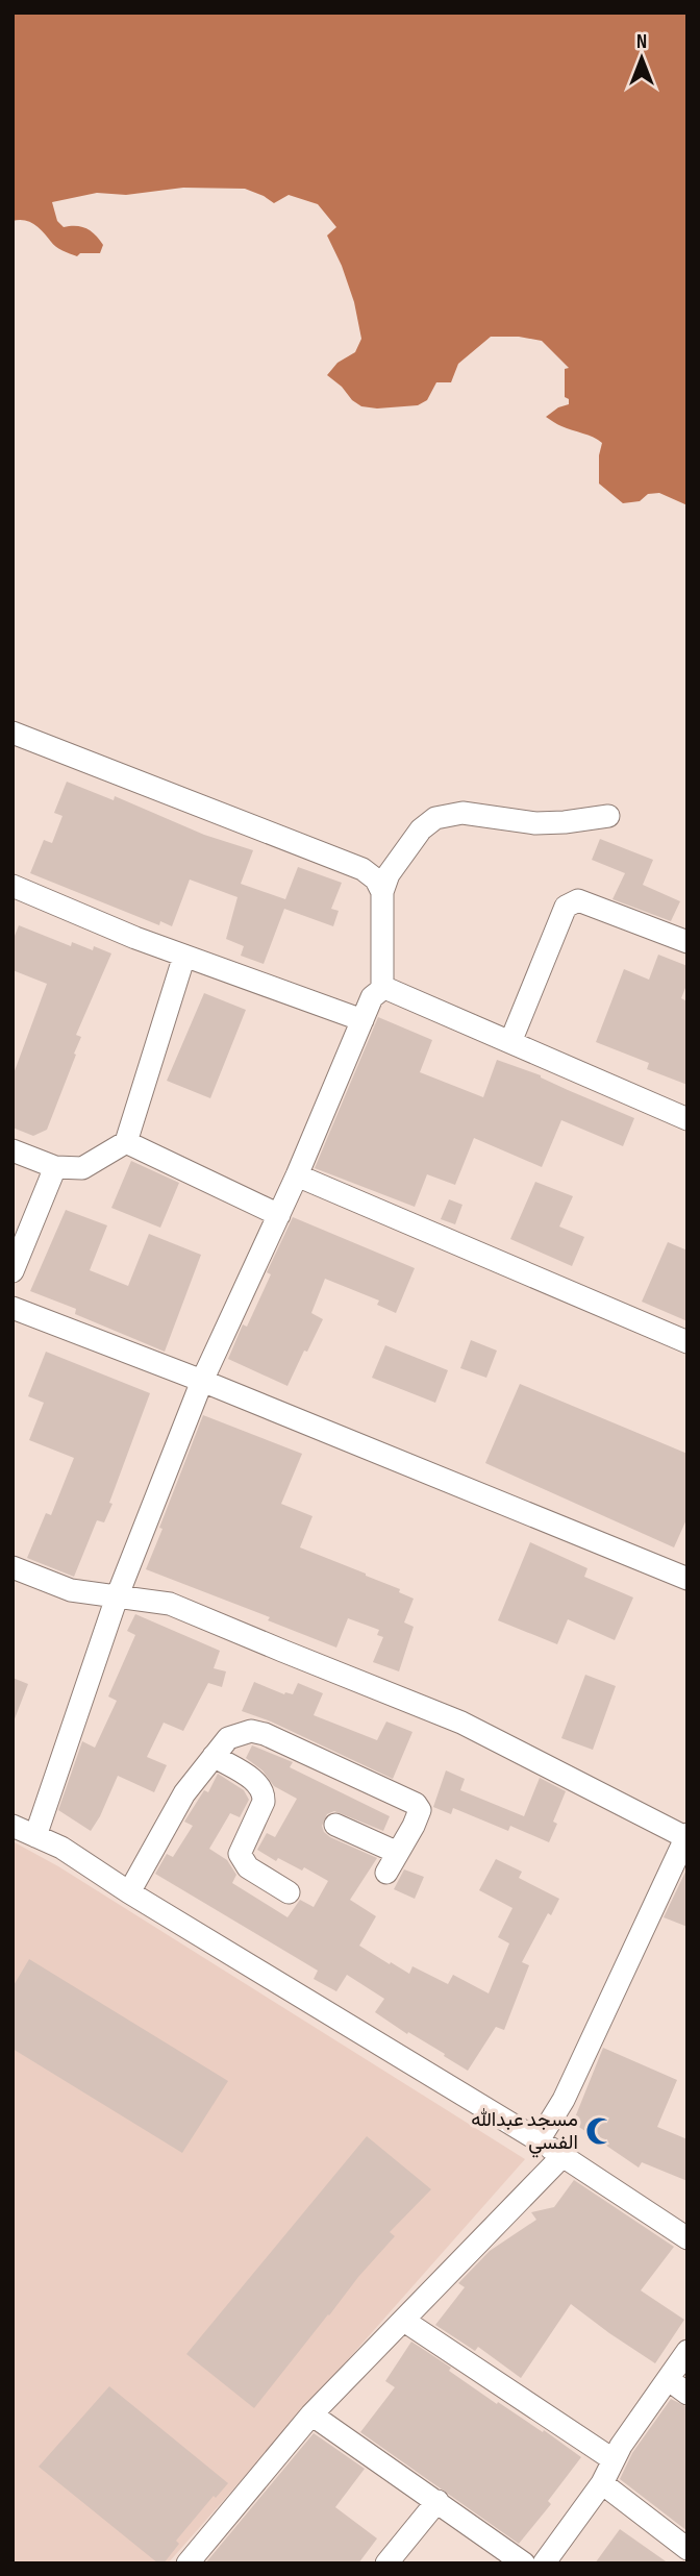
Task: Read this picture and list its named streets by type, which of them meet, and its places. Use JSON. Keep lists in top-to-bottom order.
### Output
{
  "places": {
    "mosque": ["مسجد عبدالله الفسي"]
  },
  "north": "top"
}
